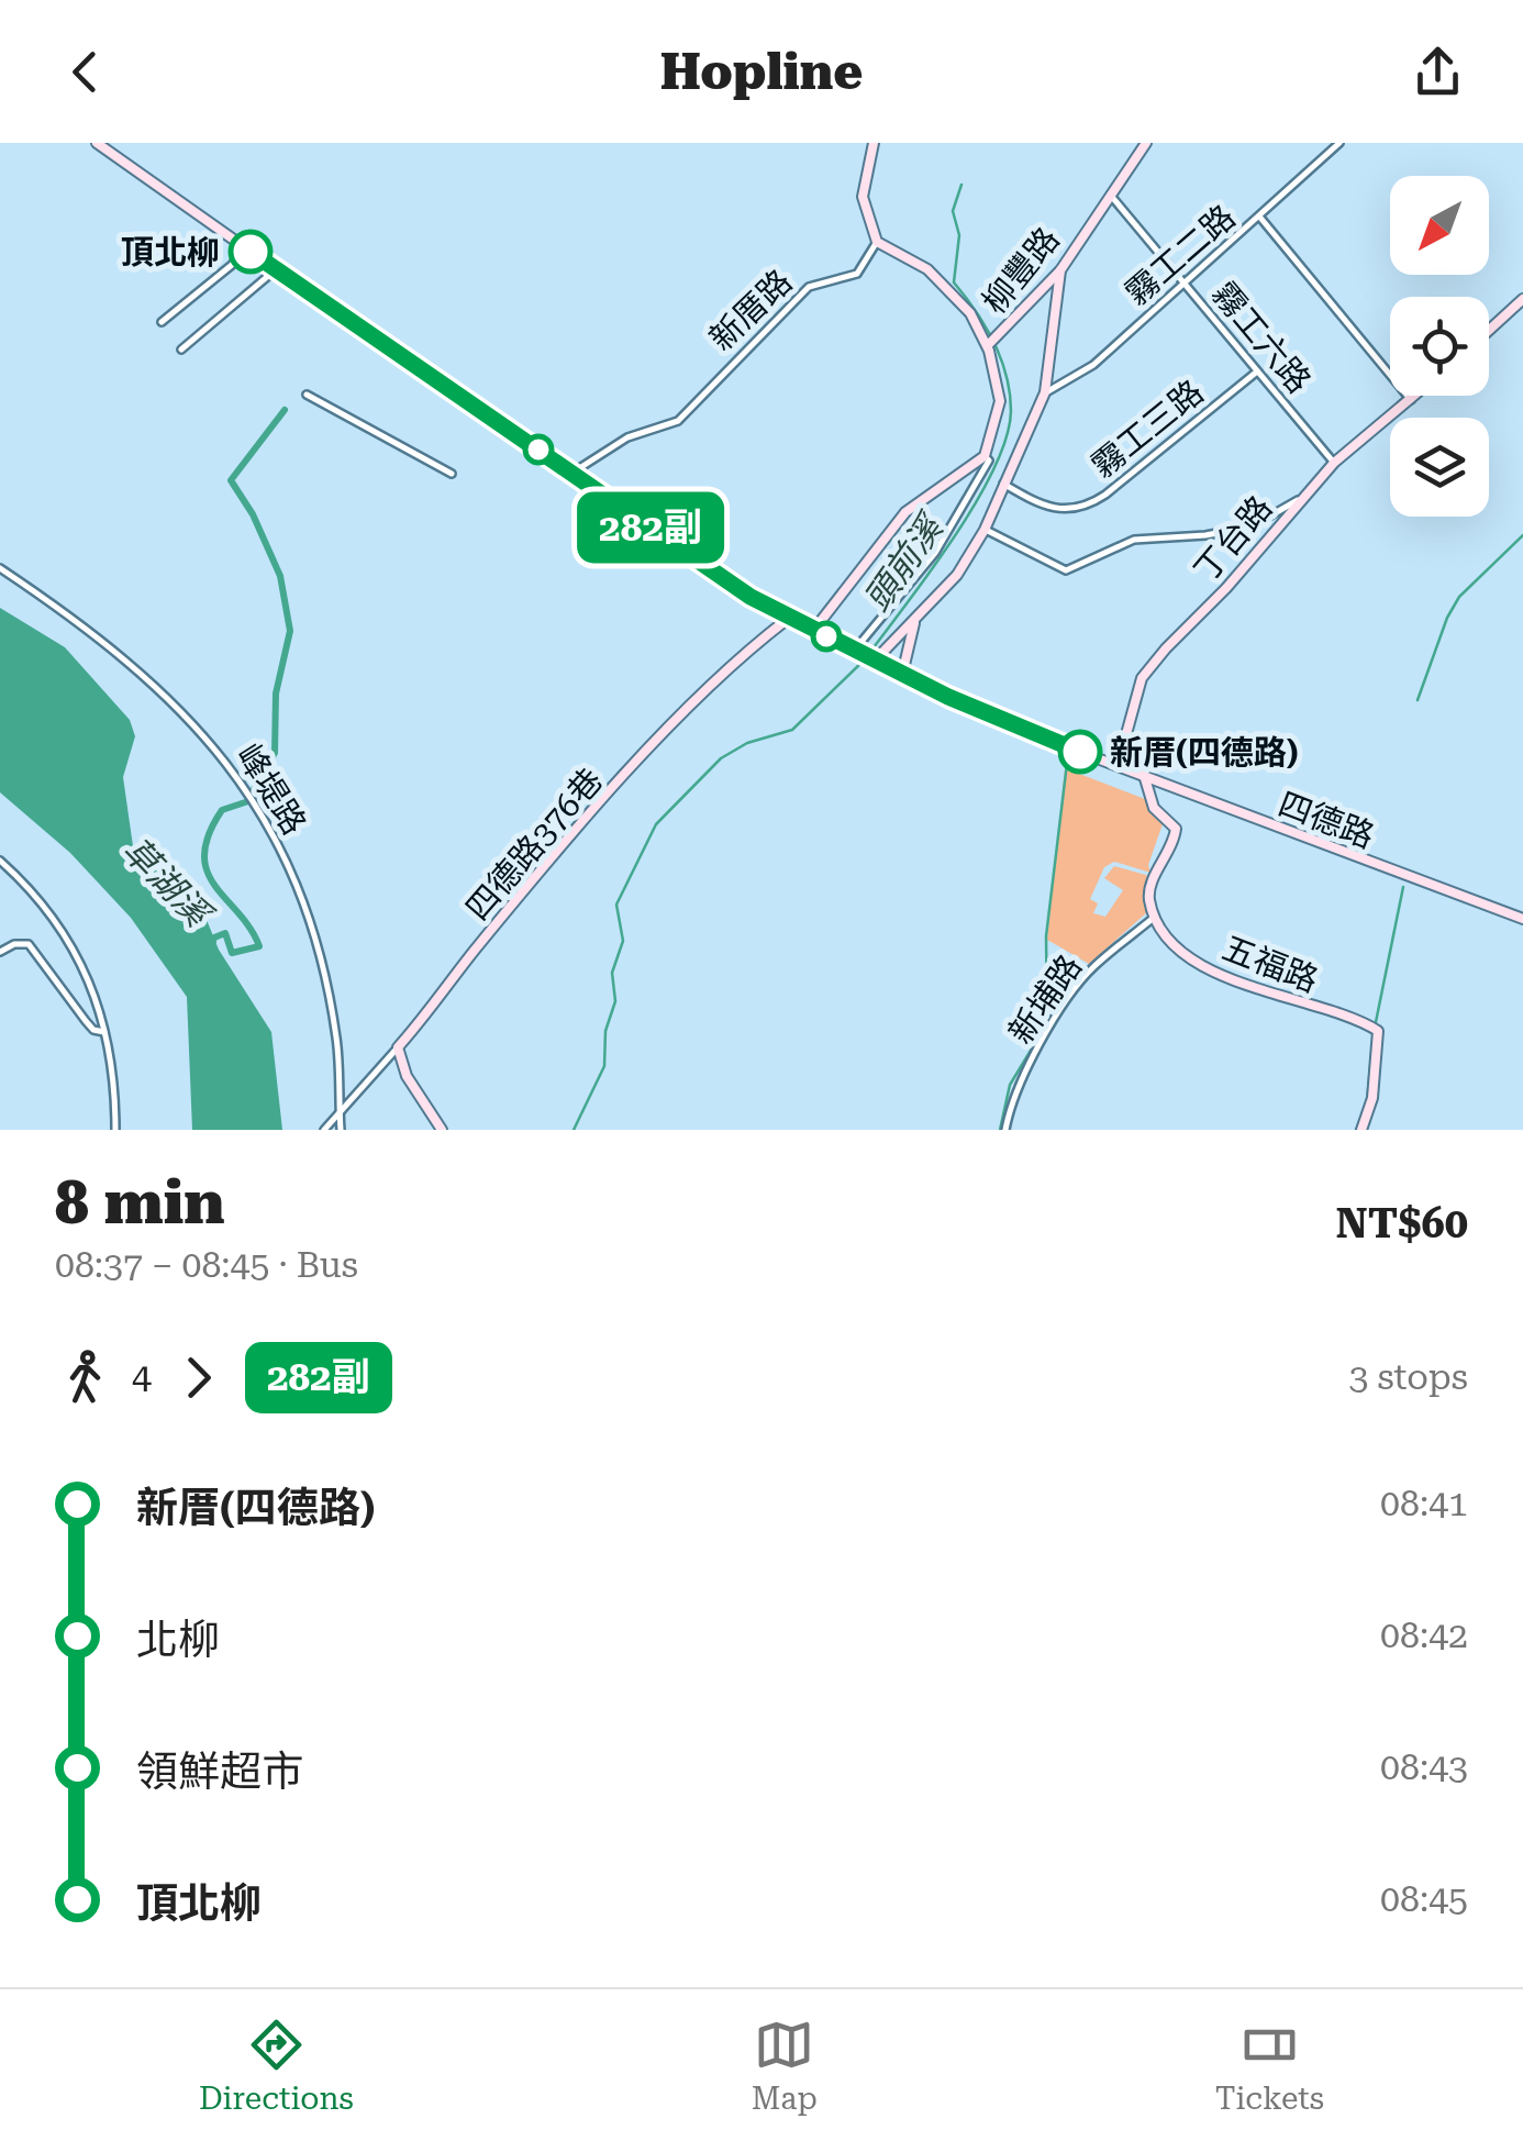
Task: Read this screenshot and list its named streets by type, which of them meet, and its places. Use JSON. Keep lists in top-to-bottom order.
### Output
{
  "streets": {
    "street": [
      "霧工二路",
      "柳豐路",
      "新厝路",
      "霧工六路",
      "霧工三路",
      "丁台路",
      "峰堤路",
      "四德路",
      "四德路376巷",
      "五福路",
      "新埔路"
    ]
  },
  "crossings": [
    ["霧工二路", "霧工六路"],
    ["柳豐路", "霧工六路"],
    ["霧工六路", "霧工三路"],
    ["霧工六路", "丁台路"],
    ["丁台路", "四德路"],
    ["五福路", "新埔路"]
  ],
  "water": ["頭前溪", "草湖溪"],
  "places": ["頂北柳", "新厝(四德路)"],
  "lines": ["bus line 282副"],
  "north": "bottom left",
  "page": {
    "header": "Hopline",
    "on_map": "282副",
    "heading": ["8 min", "08:37 – 08:45 · Bus", "NT$60"],
    "legs": ["4", "282副", "3 stops"],
    "list": [
      {
        "name": "新厝(四德路)",
        "value": "08:41"
      },
      {
        "name": "北柳",
        "value": "08:42"
      },
      {
        "name": "領鮮超市",
        "value": "08:43"
      },
      {
        "name": "頂北柳",
        "value": "08:45"
      }
    ],
    "tabs": ["Directions", "Map", "Tickets"]
  }
}
